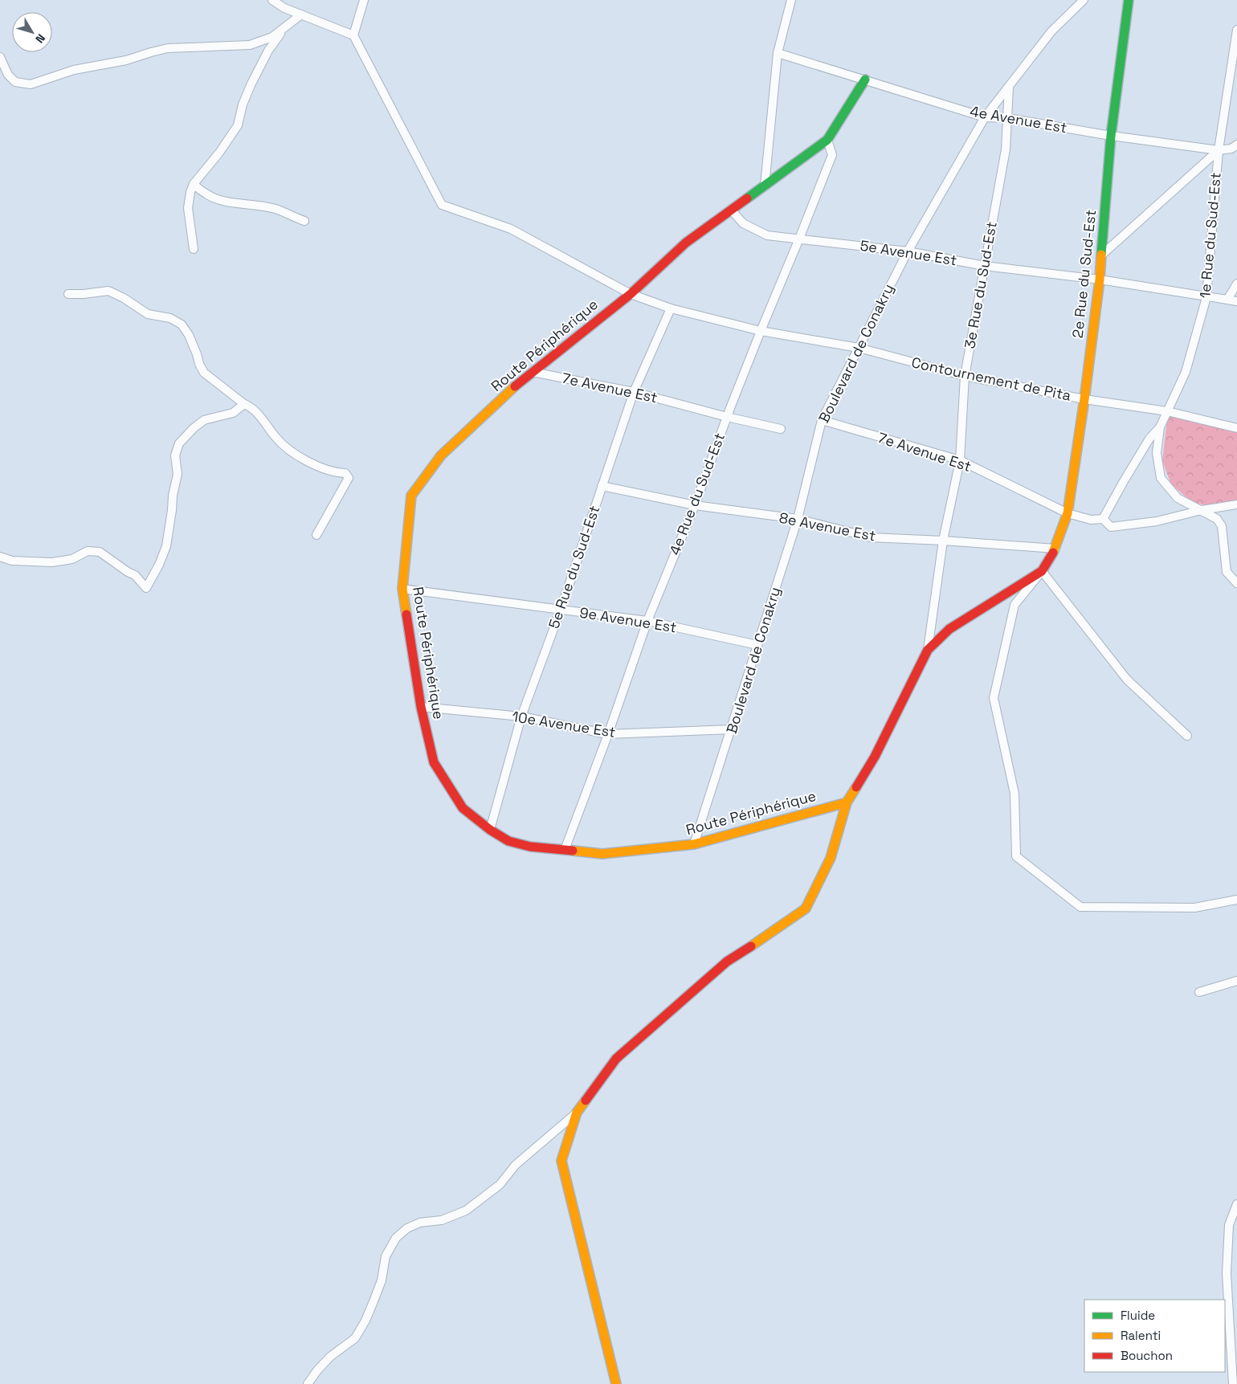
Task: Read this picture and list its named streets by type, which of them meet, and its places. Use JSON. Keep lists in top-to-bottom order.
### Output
{
  "streets": {
    "street": [
      "4e Avenue Est",
      "1e Rue du Sud-Est",
      "5e Avenue Est",
      "2e Rue du Sud-Est",
      "3e Rue du Sud-Est",
      "Route Périphérique",
      "Boulevard de Conakry",
      "Contournement de Pita",
      "7e Avenue Est",
      "4e Rue du Sud-Est",
      "8e Avenue Est",
      "5e Rue du Sud-Est",
      "9e Avenue Est",
      "10e Avenue Est"
    ]
  },
  "crossings": [
    ["4e Avenue Est", "1e Rue du Sud-Est"],
    ["4e Avenue Est", "2e Rue du Sud-Est"],
    ["4e Avenue Est", "3e Rue du Sud-Est"],
    ["4e Avenue Est", "Route Périphérique"],
    ["4e Avenue Est", "Boulevard de Conakry"],
    ["1e Rue du Sud-Est", "5e Avenue Est"],
    ["1e Rue du Sud-Est", "Contournement de Pita"],
    ["1e Rue du Sud-Est", "7e Avenue Est"],
    ["5e Avenue Est", "2e Rue du Sud-Est"],
    ["5e Avenue Est", "3e Rue du Sud-Est"],
    ["5e Avenue Est", "Route Périphérique"],
    ["5e Avenue Est", "Boulevard de Conakry"],
    ["5e Avenue Est", "4e Rue du Sud-Est"],
    ["2e Rue du Sud-Est", "Contournement de Pita"],
    ["2e Rue du Sud-Est", "7e Avenue Est"],
    ["2e Rue du Sud-Est", "8e Avenue Est"],
    ["3e Rue du Sud-Est", "Boulevard de Conakry"],
    ["3e Rue du Sud-Est", "Contournement de Pita"],
    ["3e Rue du Sud-Est", "7e Avenue Est"],
    ["3e Rue du Sud-Est", "8e Avenue Est"],
    ["Route Périphérique", "Boulevard de Conakry"],
    ["Route Périphérique", "Contournement de Pita"],
    ["Route Périphérique", "7e Avenue Est"],
    ["Route Périphérique", "4e Rue du Sud-Est"],
    ["Route Périphérique", "5e Rue du Sud-Est"],
    ["Route Périphérique", "9e Avenue Est"],
    ["Route Périphérique", "10e Avenue Est"],
    ["Boulevard de Conakry", "Contournement de Pita"],
    ["Boulevard de Conakry", "7e Avenue Est"],
    ["Boulevard de Conakry", "8e Avenue Est"],
    ["Boulevard de Conakry", "9e Avenue Est"],
    ["Boulevard de Conakry", "10e Avenue Est"],
    ["Contournement de Pita", "4e Rue du Sud-Est"],
    ["Contournement de Pita", "5e Rue du Sud-Est"],
    ["7e Avenue Est", "4e Rue du Sud-Est"],
    ["7e Avenue Est", "5e Rue du Sud-Est"],
    ["4e Rue du Sud-Est", "8e Avenue Est"],
    ["4e Rue du Sud-Est", "9e Avenue Est"],
    ["4e Rue du Sud-Est", "10e Avenue Est"],
    ["8e Avenue Est", "5e Rue du Sud-Est"],
    ["5e Rue du Sud-Est", "9e Avenue Est"],
    ["5e Rue du Sud-Est", "10e Avenue Est"]
  ],
  "legend": ["Fluide", "Ralenti", "Bouchon"],
  "north": "bottom right"
}
